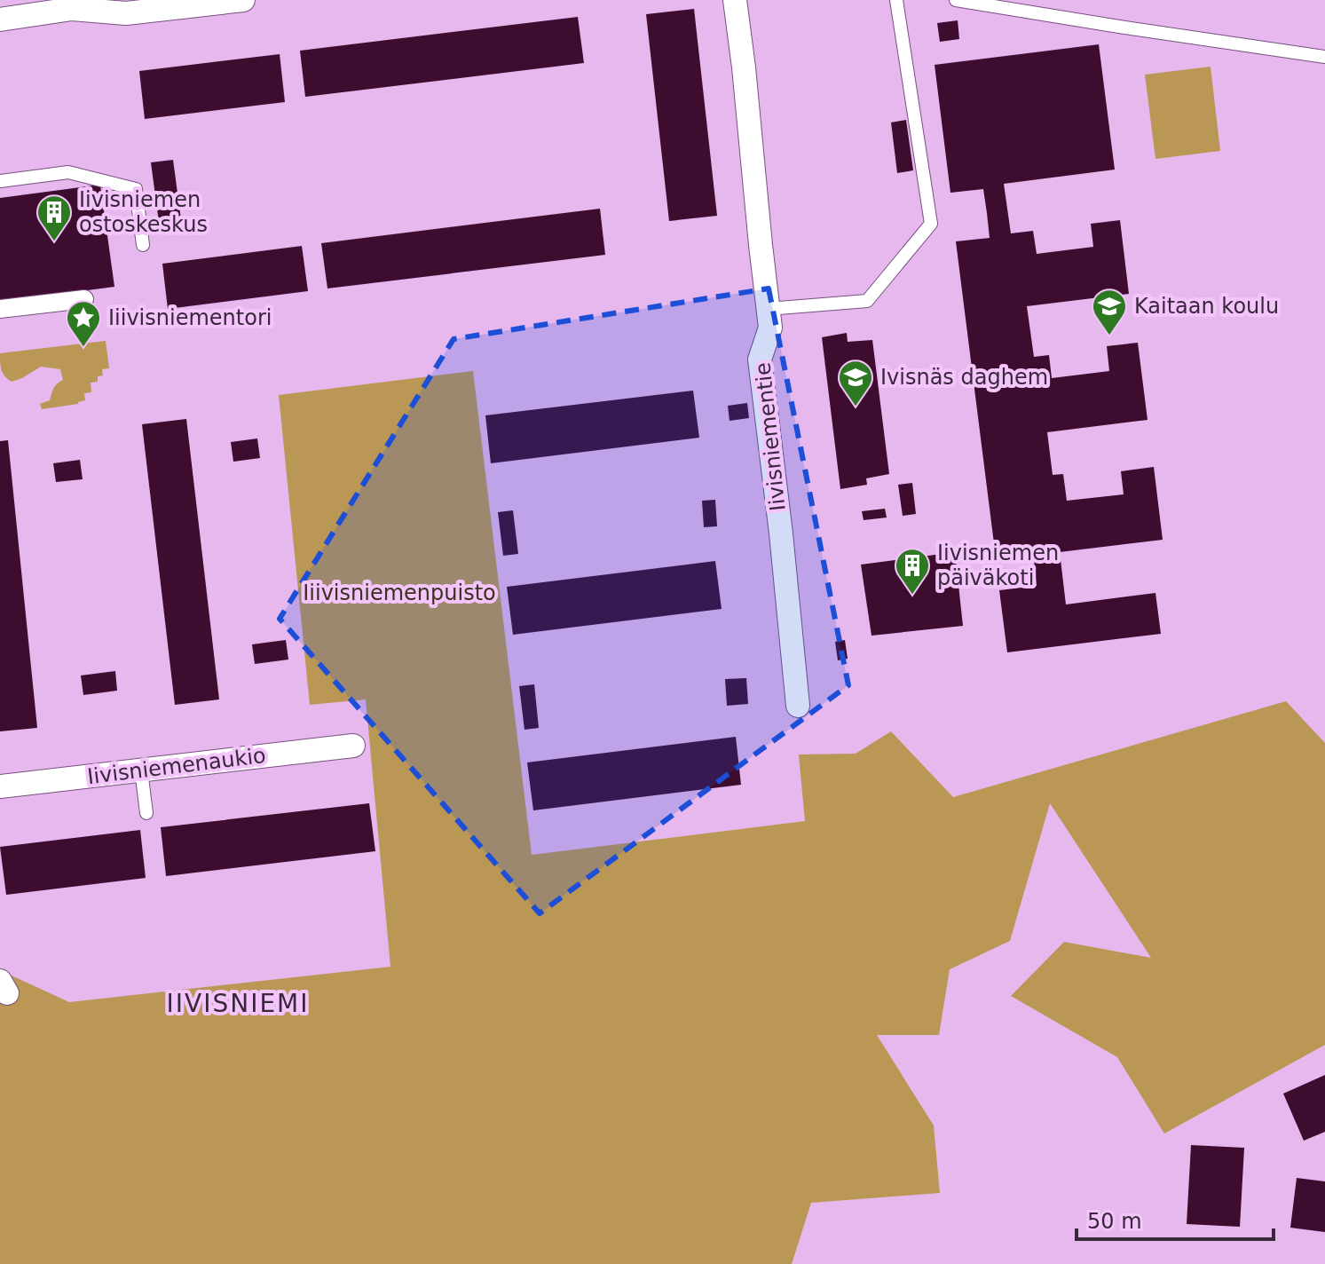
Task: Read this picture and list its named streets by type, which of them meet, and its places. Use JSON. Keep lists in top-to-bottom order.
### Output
{
  "streets": {
    "street": ["Iivisniementie", "Iivisniemenaukio"]
  },
  "districts": ["IIVISNIEMI"],
  "parks": ["Iiivisniemenpuisto"],
  "places": {
    "building": ["Iivisniemen ostoskeskus", "Iivisniemen päiväkoti"],
    "school or university": ["Kaitaan koulu", "Ivisnäs daghem"],
    "place": ["Iiivisniementori"]
  },
  "scale_bar": "50 m"
}
